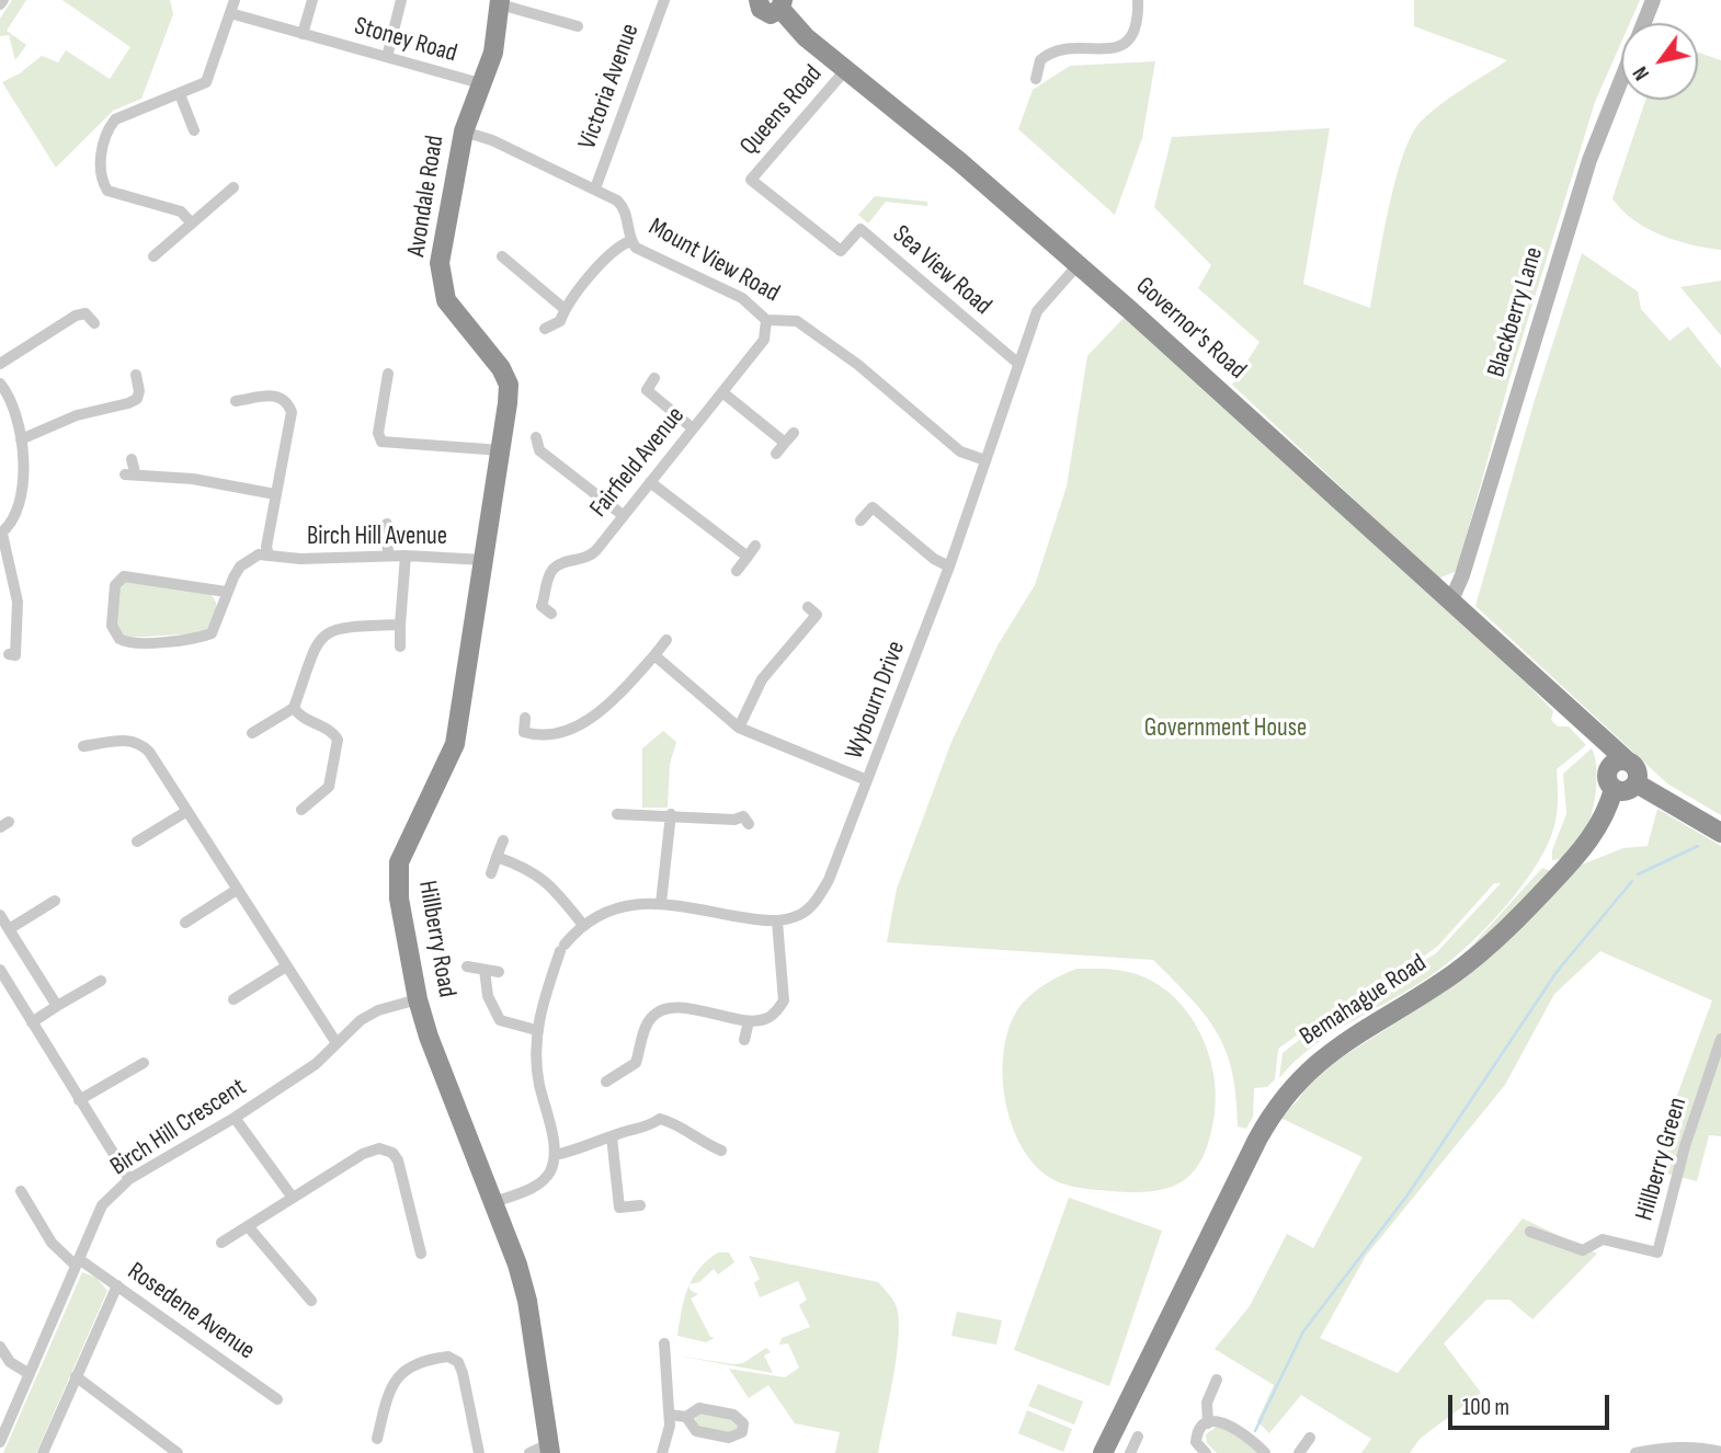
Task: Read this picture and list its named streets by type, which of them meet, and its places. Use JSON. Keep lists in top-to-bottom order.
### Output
{
  "streets": {
    "highway": [
      "Avondale Road",
      "Governor's Road",
      "Hillberry Road",
      "Bemahague Road"
    ],
    "main road": ["Blackberry Lane"],
    "street": [
      "Stoney Road",
      "Victoria Avenue",
      "Queens Road",
      "Mount View Road",
      "Sea View Road",
      "Fairfield Avenue",
      "Birch Hill Avenue",
      "Wybourn Drive",
      "Birch Hill Crescent",
      "Hillberry Green",
      "Rosedene Avenue"
    ]
  },
  "crossings": [
    ["Stoney Road", "Avondale Road"],
    ["Victoria Avenue", "Mount View Road"],
    ["Queens Road", "Sea View Road"],
    ["Queens Road", "Governor's Road"],
    ["Avondale Road", "Mount View Road"],
    ["Avondale Road", "Hillberry Road"],
    ["Mount View Road", "Fairfield Avenue"],
    ["Mount View Road", "Wybourn Drive"],
    ["Sea View Road", "Wybourn Drive"],
    ["Blackberry Lane", "Governor's Road"],
    ["Governor's Road", "Wybourn Drive"],
    ["Governor's Road", "Bemahague Road"],
    ["Birch Hill Avenue", "Hillberry Road"],
    ["Hillberry Road", "Birch Hill Crescent"],
    ["Birch Hill Crescent", "Rosedene Avenue"]
  ],
  "parks": ["Government House"],
  "scale_bar": "100 m",
  "north": "bottom left"
}
